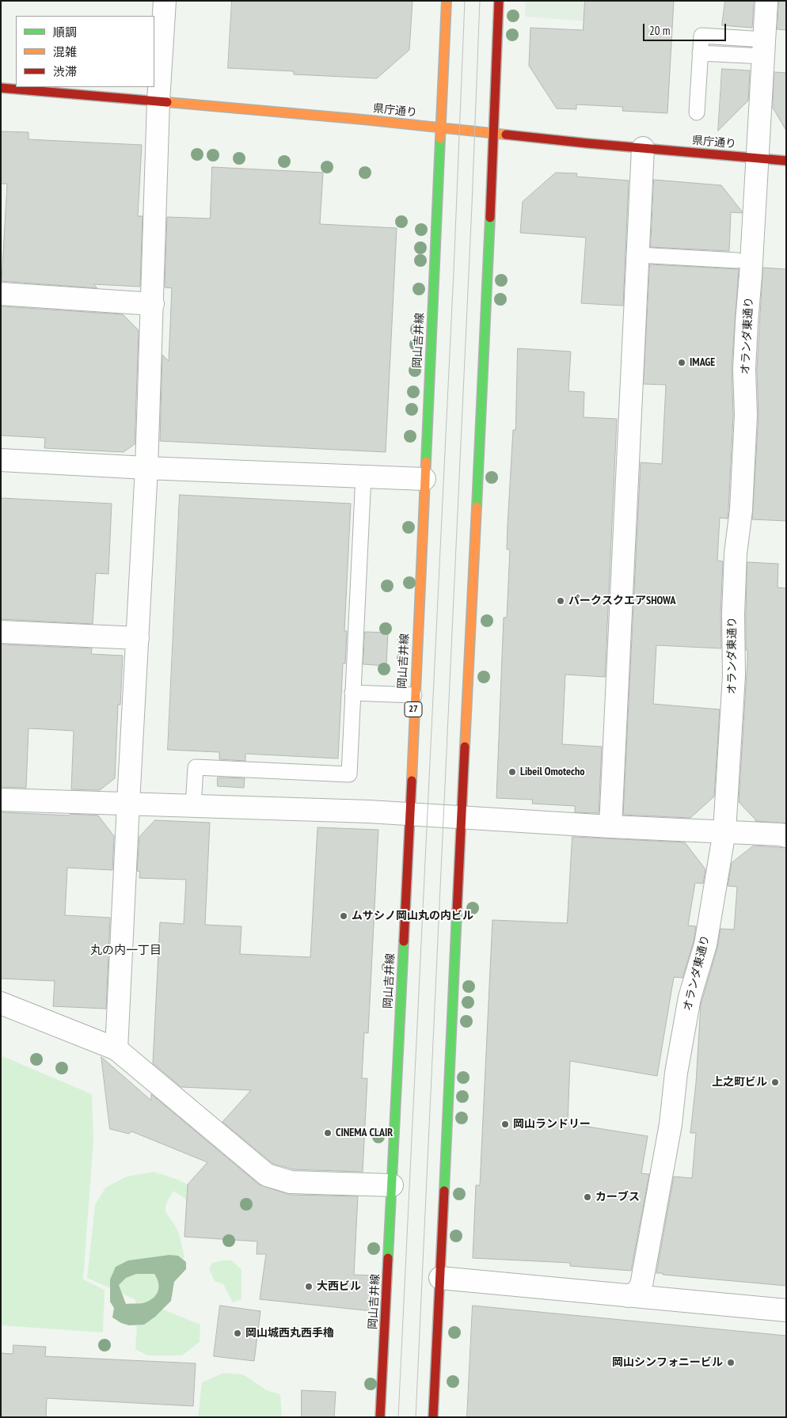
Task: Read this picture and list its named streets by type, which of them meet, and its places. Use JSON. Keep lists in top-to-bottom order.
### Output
{
  "streets": {
    "main road": ["県庁通り", "岡山吉井線", "27"],
    "street": ["オランダ東通り"]
  },
  "crossings": [
    ["県庁通り", "オランダ東通り"],
    ["県庁通り", "岡山吉井線"]
  ],
  "districts": ["丸の内一丁目"],
  "places": [
    "IMAGE",
    "パークスクエアSHOWA",
    "Libeil Omotecho",
    "ムサシノ岡山丸の内ビル",
    "上之町ビル",
    "岡山ランドリー",
    "CINEMA CLAIR",
    "カーブス",
    "大西ビル",
    "岡山城西丸西手櫓",
    "岡山シンフォニービル"
  ],
  "legend": ["順調", "混雑", "渋滞"],
  "scale_bar": "20 m"
}
